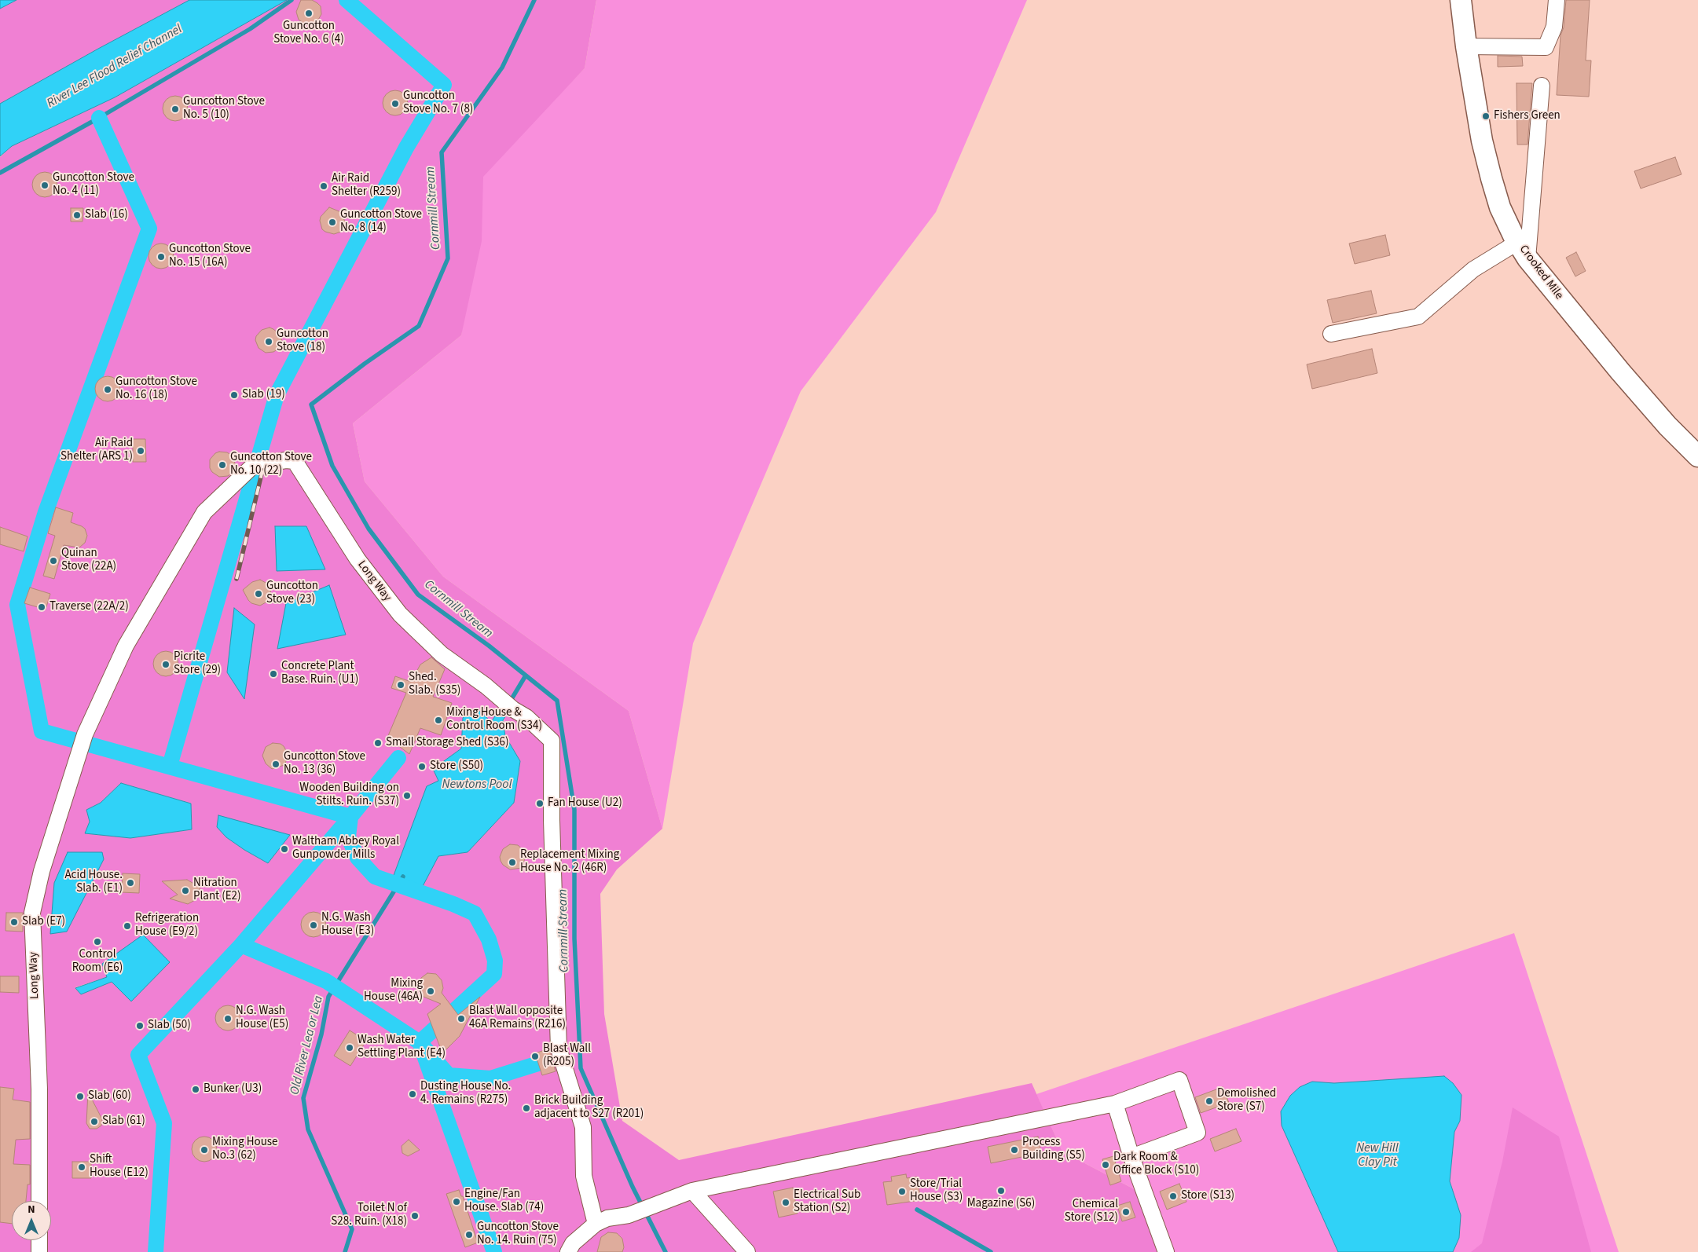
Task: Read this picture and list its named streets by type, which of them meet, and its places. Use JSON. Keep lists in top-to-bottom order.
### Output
{
  "streets": {
    "main road": ["Crooked Mile"],
    "lane": ["Long Way"]
  },
  "water": [
    "River Lee Flood Relief Channel",
    "Cornmill Stream",
    "Newtons Pool",
    "Old River Lea or Lea",
    "New Hill Clay Pit"
  ],
  "places": [
    "Guncotton Stove No. 6 (4)",
    "Guncotton Stove No. 7 (8)",
    "Guncotton Stove No. 5 (10)",
    "Fishers Green",
    "Guncotton Stove No. 4 (11)",
    "Air Raid Shelter (R259)",
    "Slab (16)",
    "Guncotton Stove No. 8 (14)",
    "Guncotton Stove No. 15 (16A)",
    "Guncotton Stove (18)",
    "Guncotton Stove No. 16 (18)",
    "Slab (19)",
    "Air Raid Shelter (ARS 1)",
    "Guncotton Stove No. 10 (22)",
    "Quinan Stove (22A)",
    "Guncotton Stove (23)",
    "Traverse (22A/2)",
    "Picrite Store (29)",
    "Concrete Plant Base. Ruin. (U1)",
    "Shed. Slab. (S35)",
    "Mixing House & Control Room (S34)",
    "Small Storage Shed (S36)",
    "Guncotton Stove No. 13 (36)",
    "Store (S50)",
    "Wooden Building on Stilts. Ruin. (S37)",
    "Fan House (U2)",
    "Waltham Abbey Royal Gunpowder Mills",
    "Replacement Mixing House No. 2 (46R)",
    "Acid House. Slab. (E1)",
    "Nitration Plant (E2)",
    "Slab (E7)",
    "N.G. Wash House (E3)",
    "Refrigeration House (E9/2)",
    "Control Room (E6)",
    "Mixing House (46A)",
    "N.G. Wash House (E5)",
    "Blast Wall opposite 46A Remains (R216)",
    "Slab (50)",
    "Wash Water Settling Plant (E4)",
    "Blast Wall (R205)",
    "Bunker (U3)",
    "Dusting House No. 4. Remains (R275)",
    "Slab (60)",
    "Demolished Store (S7)",
    "Brick Building adjacent to S27 (R201)",
    "Slab (61)",
    "Mixing House No.3 (62)",
    "Process Building (S5)",
    "Dark Room & Office Block (S10)",
    "Shift House (E12)",
    "Magazine (S6)",
    "Store/Trial House (S3)",
    "Store (S13)",
    "Engine/Fan House. Slab (74)",
    "Electrical Sub Station (S2)",
    "Chemical Store (S12)",
    "Toilet N of S28. Ruin. (X18)",
    "Guncotton Stove No. 14. Ruin (75)"
  ],
  "north": "top"
}
